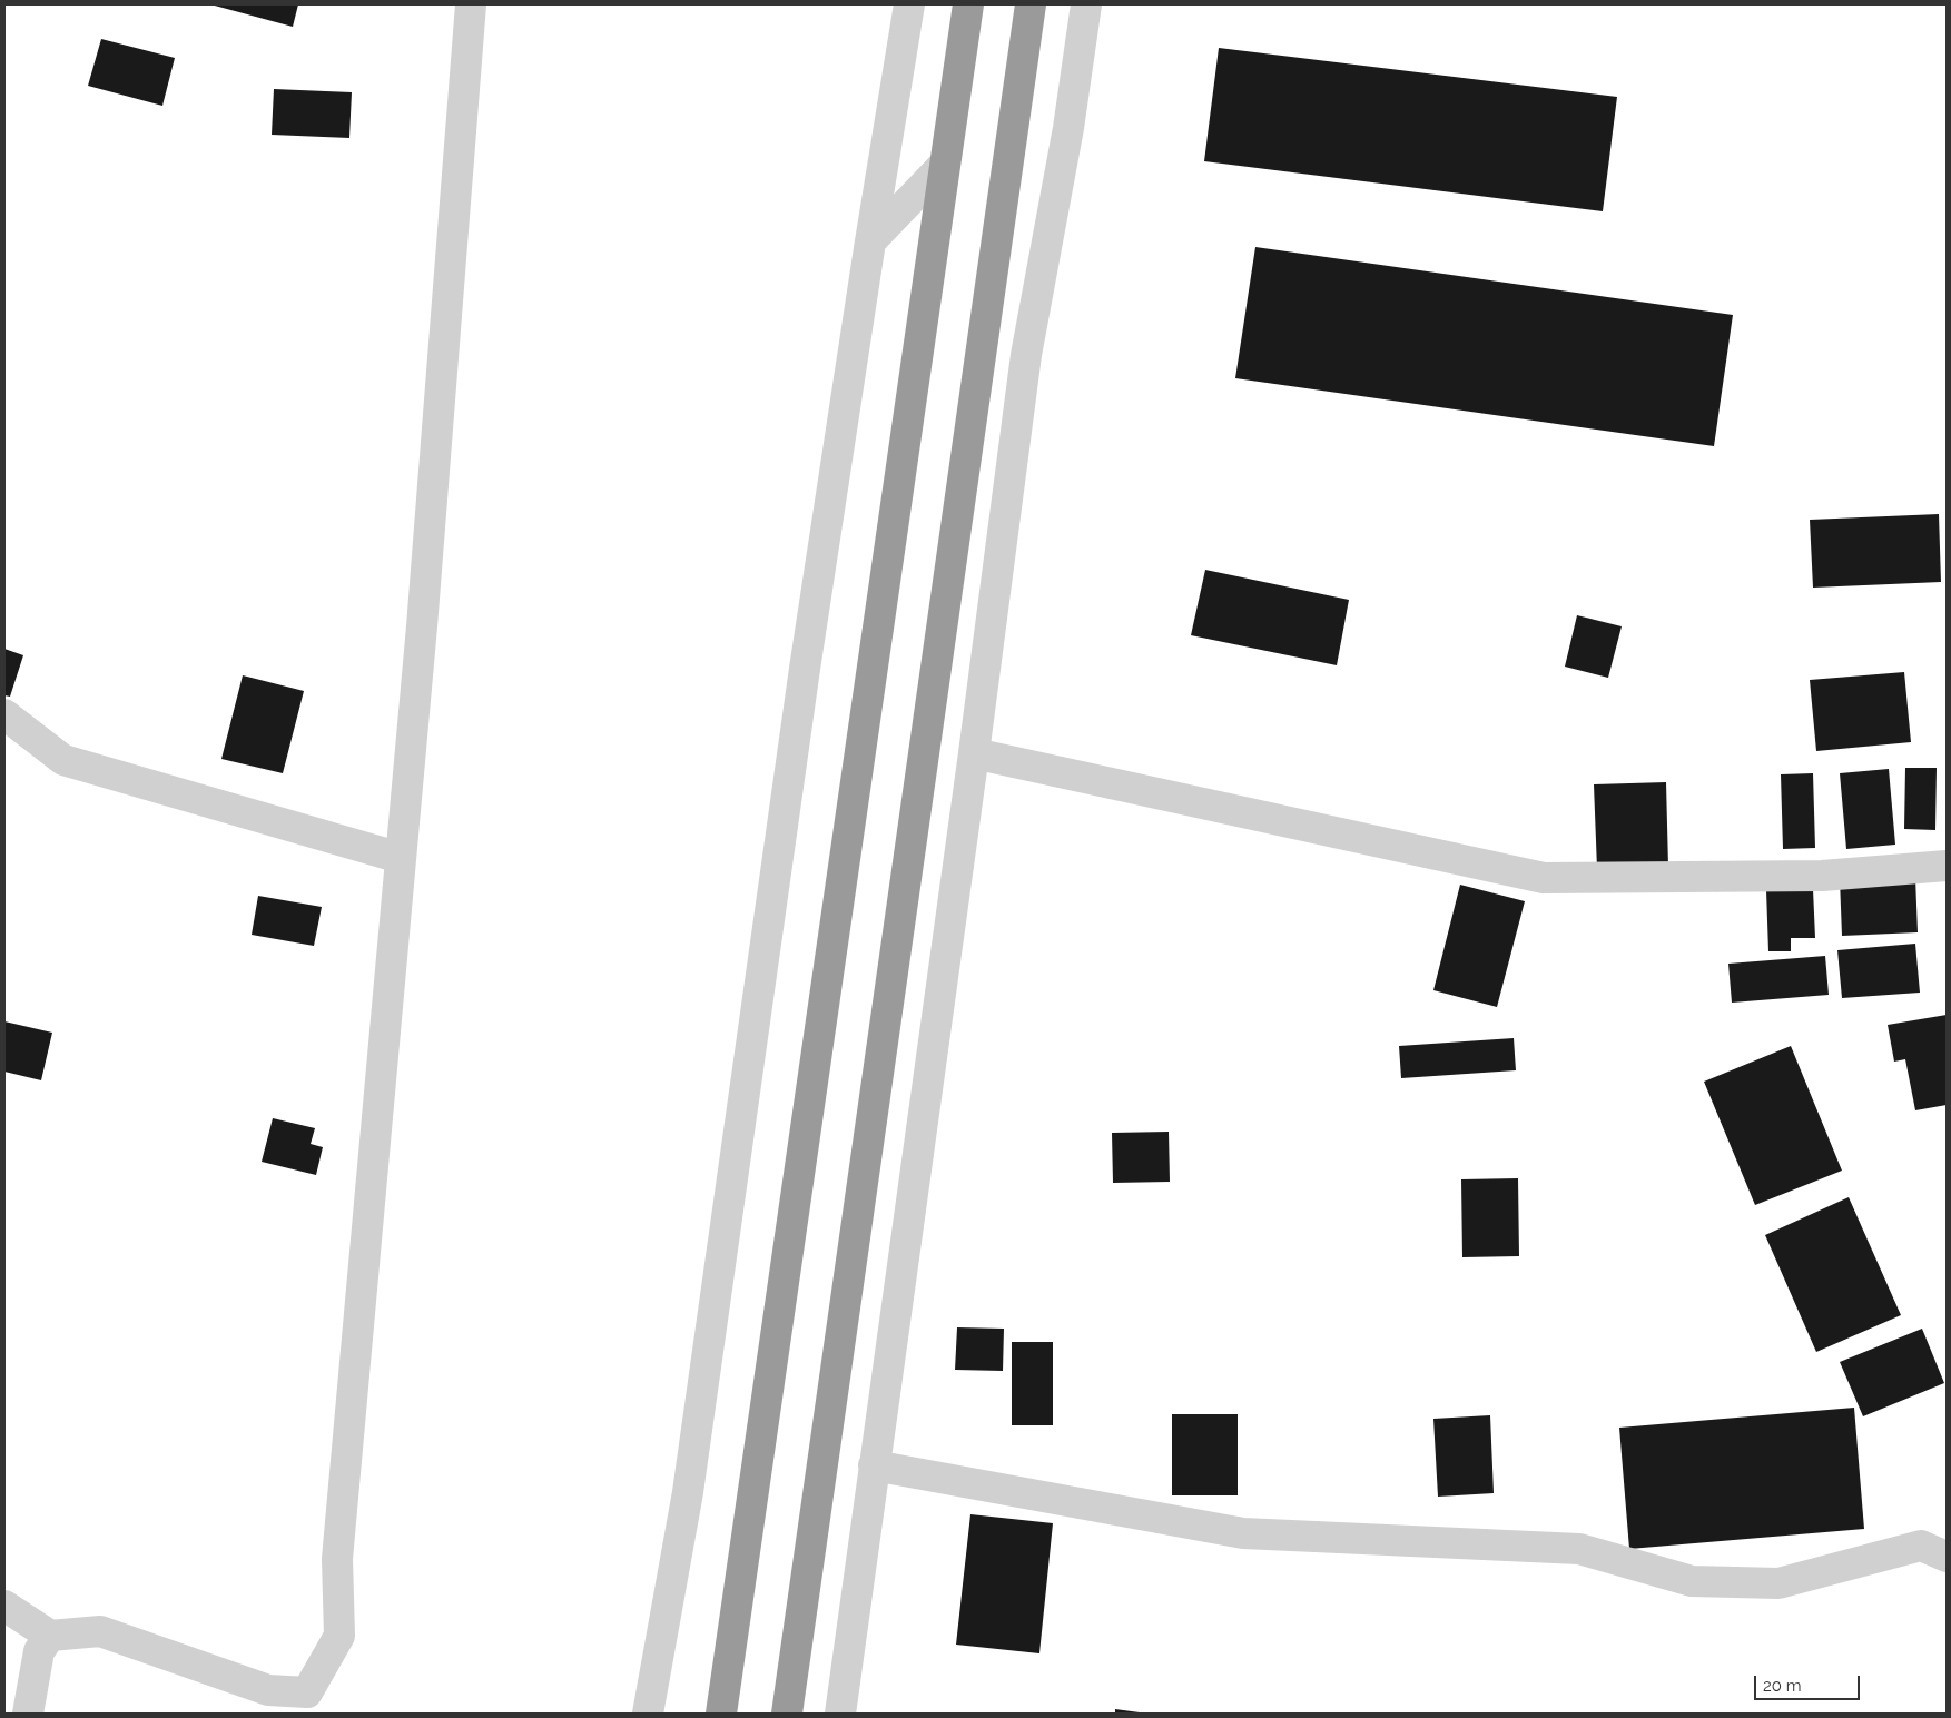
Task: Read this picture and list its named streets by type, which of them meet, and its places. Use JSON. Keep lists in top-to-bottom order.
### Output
{
  "scale_bar": "20 m"
}
